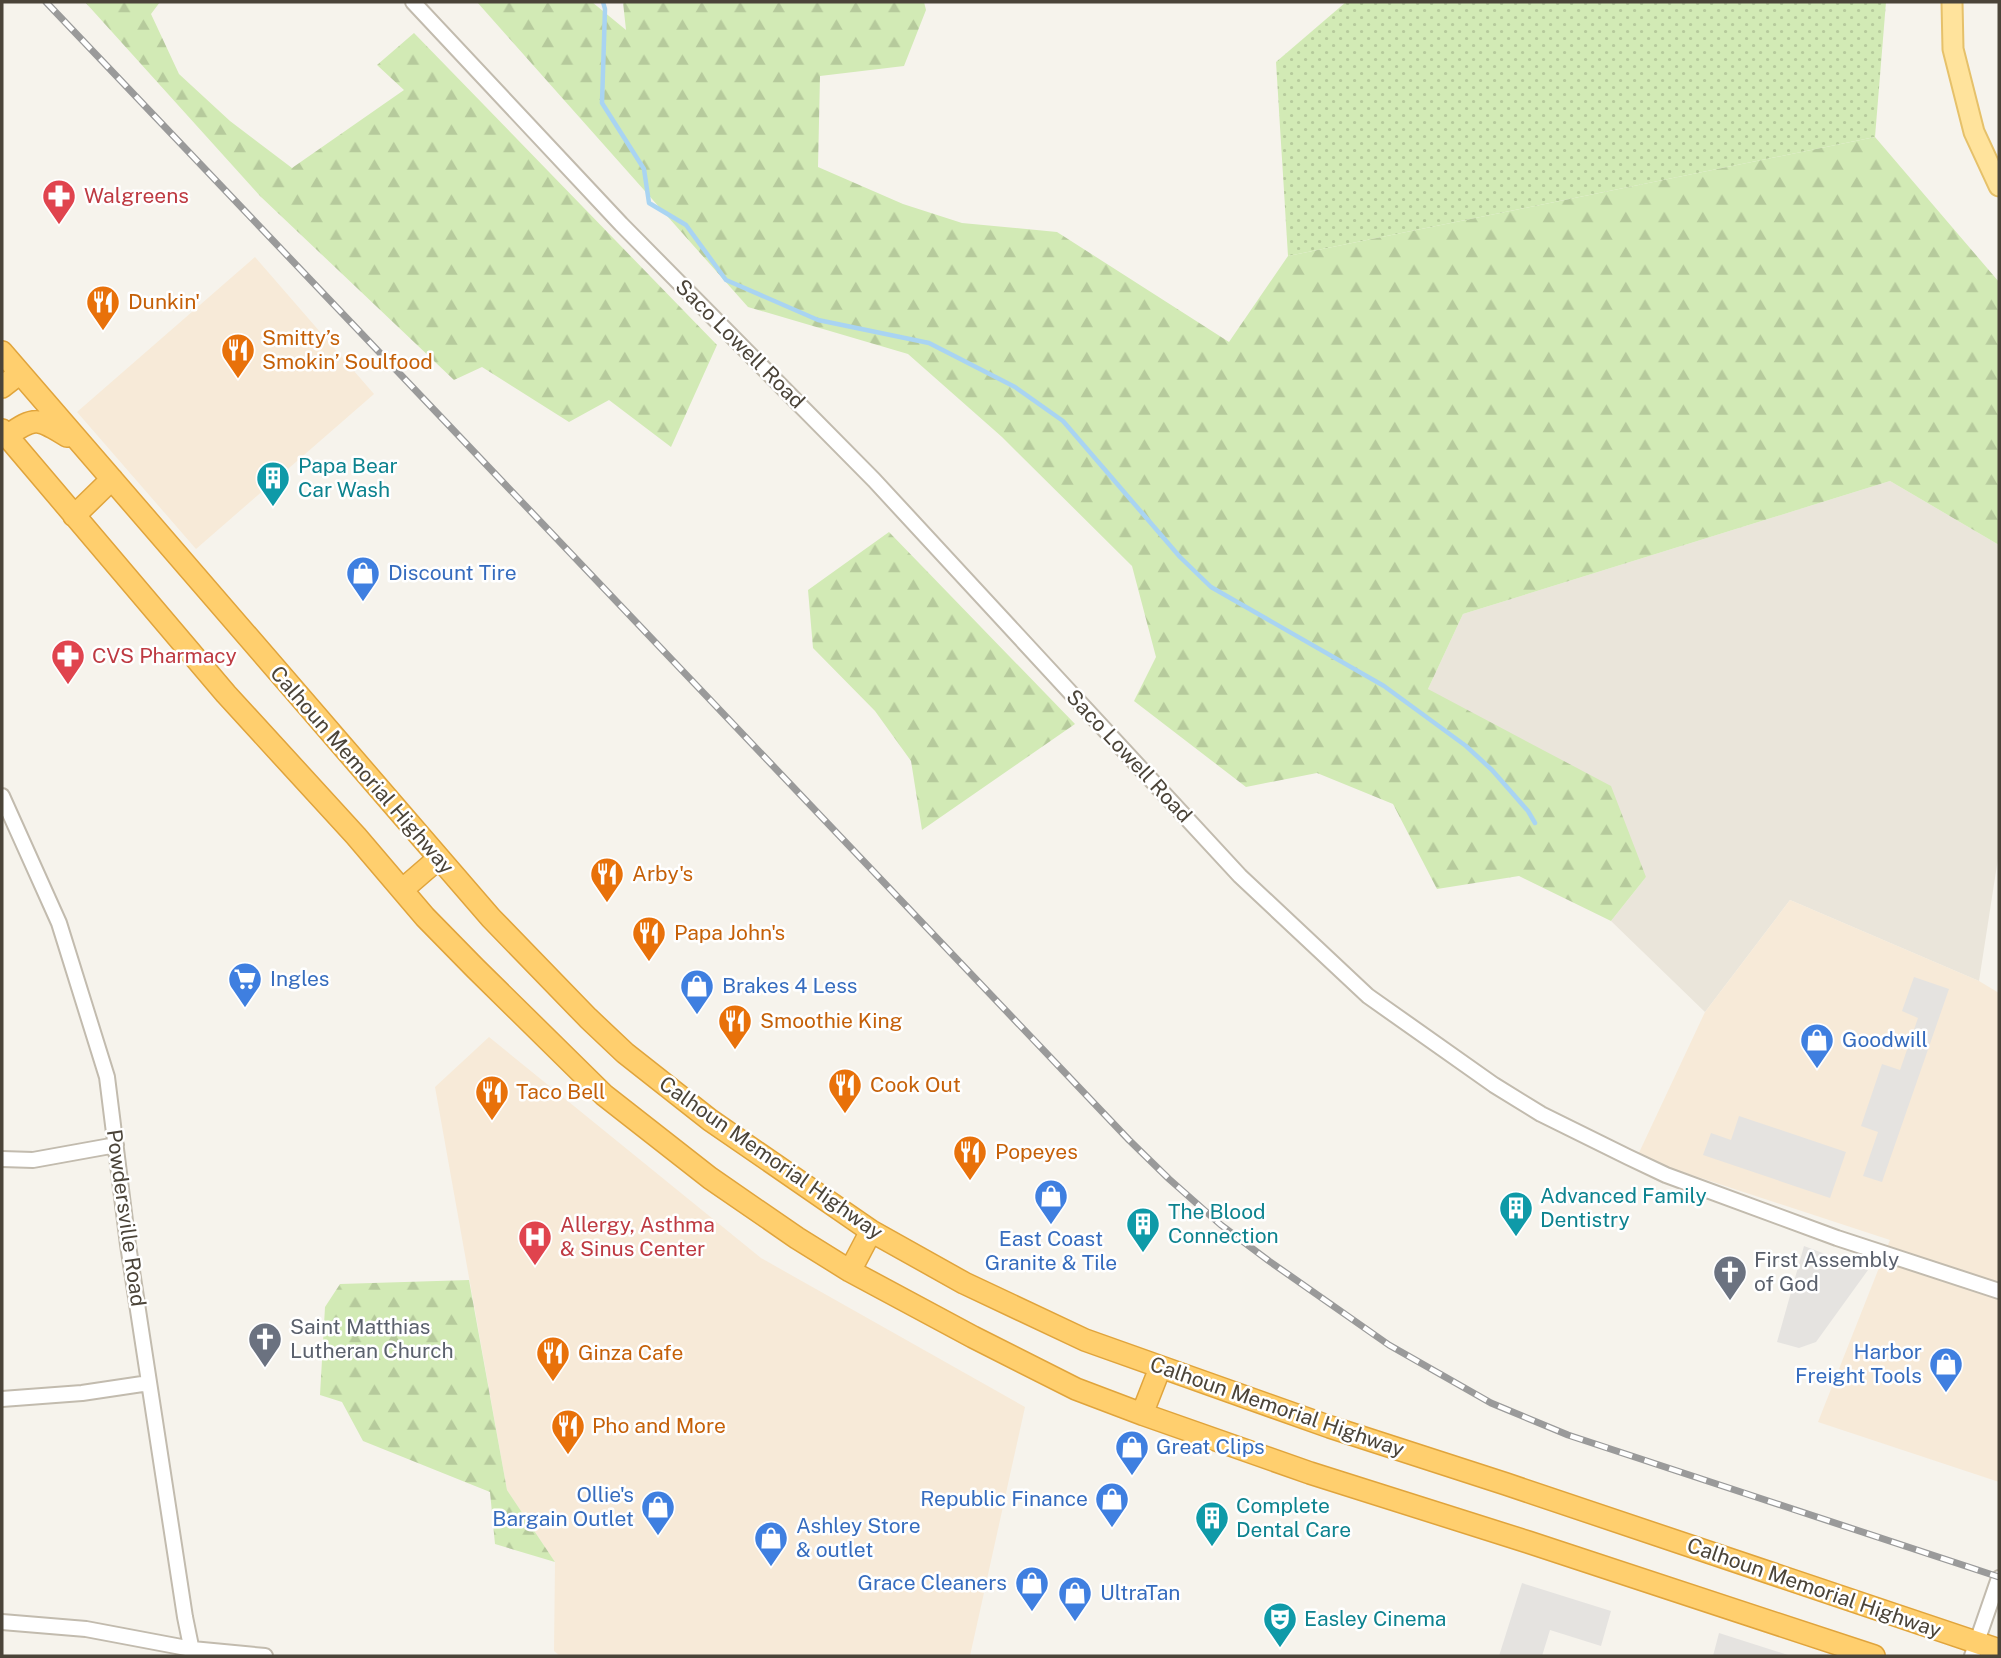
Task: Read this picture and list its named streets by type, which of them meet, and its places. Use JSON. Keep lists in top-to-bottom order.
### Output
{
  "streets": {
    "highway": ["Calhoun Memorial Highway"],
    "street": ["Saco Lowell Road", "Powdersville Road"]
  },
  "places": {
    "pharmacy": ["Walgreens", "CVS Pharmacy"],
    "restaurant": [
      "Dunkin'",
      "Smitty’s Smokin’ Soulfood",
      "Arby's",
      "Papa John's",
      "Smoothie King",
      "Cook Out",
      "Taco Bell",
      "Popeyes",
      "Ginza Cafe",
      "Pho and More"
    ],
    "building": [
      "Papa Bear Car Wash",
      "Advanced Family Dentistry",
      "The Blood Connection",
      "Complete Dental Care"
    ],
    "shop": [
      "Discount Tire",
      "Brakes 4 Less",
      "Goodwill",
      "East Coast Granite & Tile",
      "Harbor Freight Tools",
      "Great Clips",
      "Republic Finance",
      "Ollie's Bargain Outlet",
      "Ashley Store & outlet",
      "Grace Cleaners",
      "UltraTan"
    ],
    "supermarket": ["Ingles"],
    "hospital": ["Allergy, Asthma & Sinus Center"],
    "church": ["First Assembly of God", "Saint Matthias Lutheran Church"],
    "theatre": ["Easley Cinema"]
  }
}
